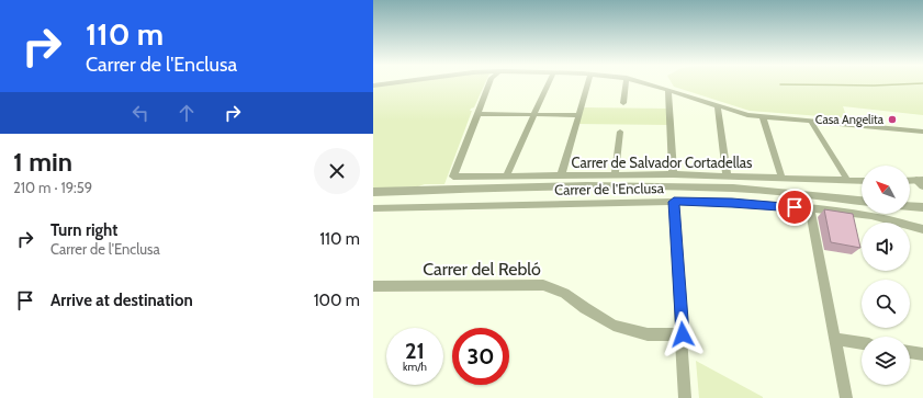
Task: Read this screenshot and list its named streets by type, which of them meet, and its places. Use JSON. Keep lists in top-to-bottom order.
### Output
{
  "streets": {
    "street": ["Carrer de Salvador Cortadellas", "Carrer de l'Enclusa", "Carrer del Rebló"]
  },
  "places": ["Casa Angelita"],
  "north": "top left",
  "page": {
    "turn": ["110 m", "Carrer de l'Enclusa"],
    "heading": ["1 min", "210 m · 19:59"],
    "list": [
      {
        "name": "Turn right",
        "note": "Carrer de l'Enclusa",
        "value": "110 m"
      },
      {
        "name": "Arrive at destination",
        "value": "100 m"
      }
    ],
    "speed": "21 km/h",
    "limit": "30"
  }
}
